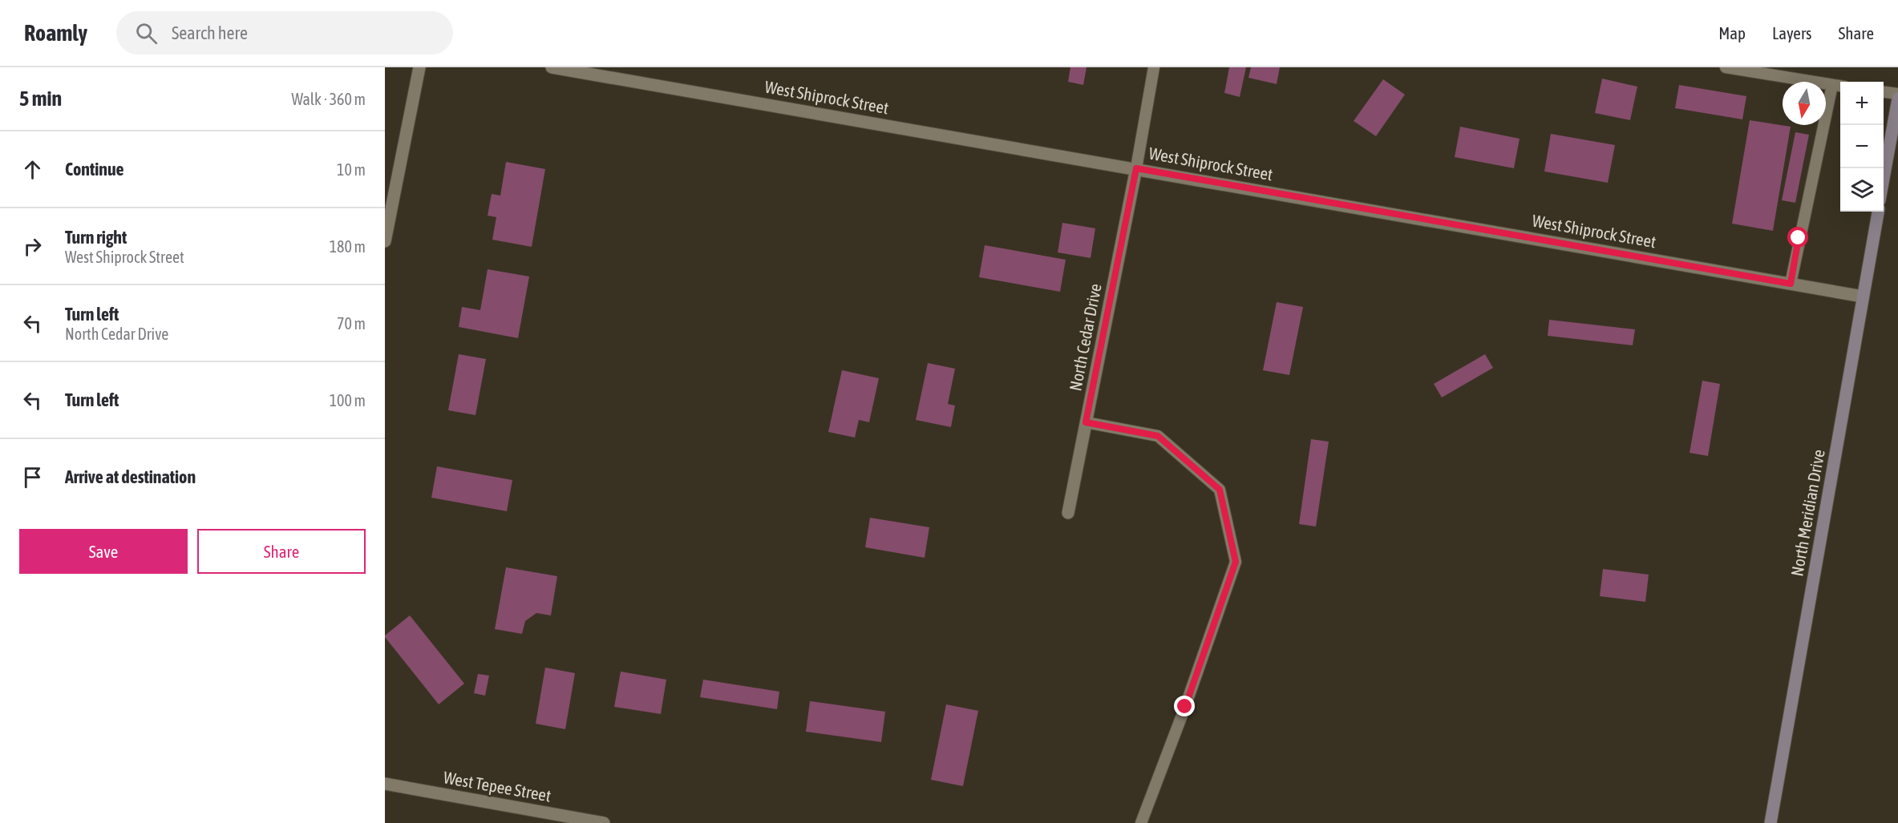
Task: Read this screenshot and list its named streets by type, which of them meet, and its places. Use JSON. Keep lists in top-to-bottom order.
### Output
{
  "streets": {
    "street": [
      "West Shiprock Street",
      "North Cedar Drive",
      "North Meridian Drive",
      "West Tepee Street"
    ]
  },
  "crossings": [
    ["West Shiprock Street", "North Cedar Drive"],
    ["West Shiprock Street", "North Meridian Drive"]
  ],
  "north": "bottom",
  "page": {
    "header": "Roamly",
    "search": "Search here",
    "nav": ["Map", "Layers", "Share"],
    "heading": ["5 min", "Walk · 360 m"],
    "map_buttons": ["+", "−"],
    "list": [
      ["Continue", "10 m"],
      ["Turn right", "West Shiprock Street", "180 m"],
      ["Turn left", "North Cedar Drive", "70 m"],
      ["Turn left", "100 m"],
      "Arrive at destination"
    ],
    "buttons": ["Save", "Share"]
  }
}
